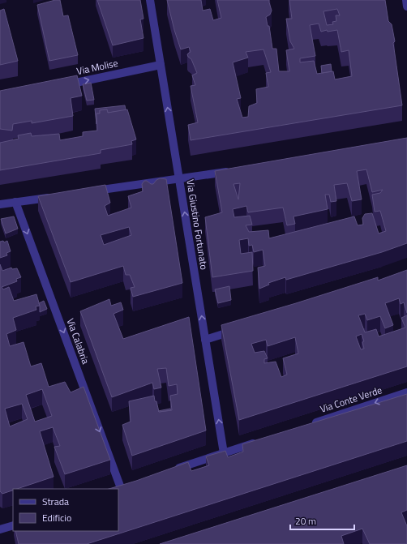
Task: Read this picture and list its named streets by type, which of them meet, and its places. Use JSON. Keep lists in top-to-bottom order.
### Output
{
  "streets": {
    "street": [
      "Via Molise",
      "Via Giustino Fortunato",
      "Via Calabria",
      "Via Conte Verde"
    ]
  },
  "crossings": [
    ["Via Molise", "Via Giustino Fortunato"]
  ],
  "one_way": [
    "Via Molise",
    "Via Giustino Fortunato",
    "Via Calabria",
    "Via Conte Verde"
  ],
  "legend": ["Strada", "Edificio"],
  "scale_bar": "20 m"
}
